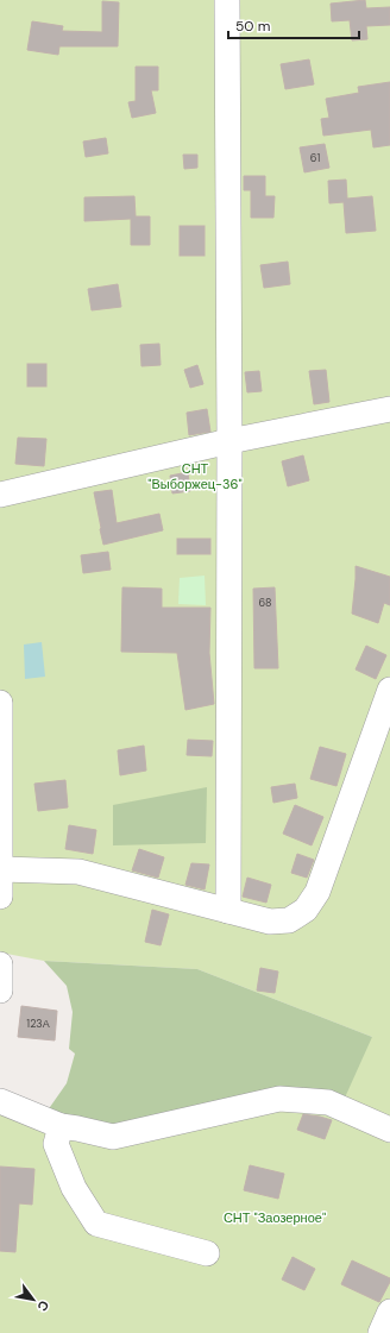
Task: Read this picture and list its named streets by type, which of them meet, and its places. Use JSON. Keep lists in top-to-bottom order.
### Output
{
  "parks": ["СНТ \"Выборжец-36\"", "СНТ \"Заозерное\""],
  "house_numbers": ["61", "68", "123А"],
  "scale_bar": "50 m",
  "north": "bottom right"
}
